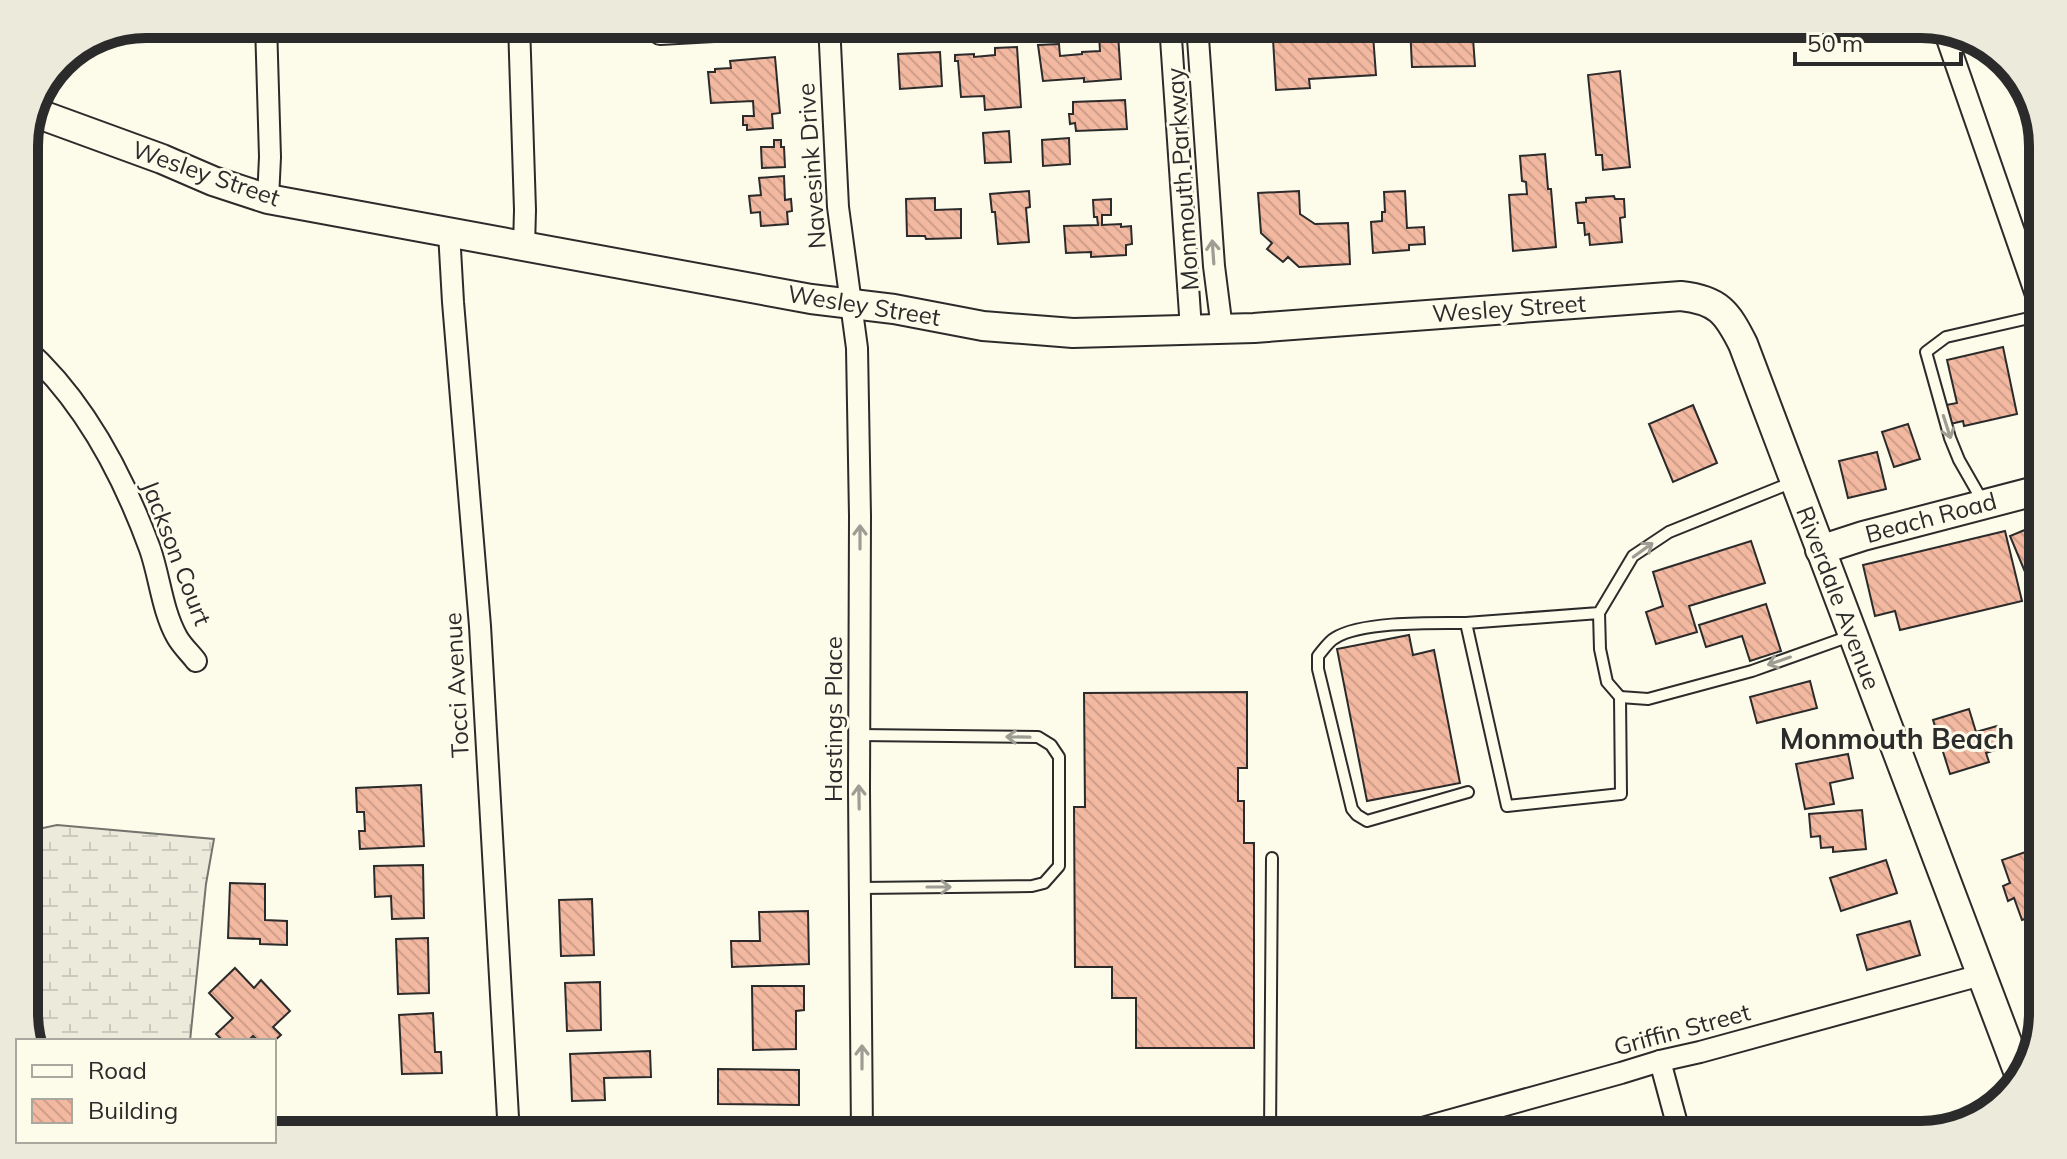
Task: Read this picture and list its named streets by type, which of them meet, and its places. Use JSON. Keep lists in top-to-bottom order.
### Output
{
  "streets": {
    "street": [
      "Navesink Drive",
      "Wesley Street",
      "Monmouth Parkway",
      "Beach Road",
      "Jackson Court",
      "Riverdale Avenue",
      "Tocci Avenue",
      "Hastings Place",
      "Griffin Street"
    ]
  },
  "crossings": [
    ["Navesink Drive", "Wesley Street"],
    ["Navesink Drive", "Hastings Place"],
    ["Wesley Street", "Monmouth Parkway"],
    ["Wesley Street", "Riverdale Avenue"],
    ["Wesley Street", "Tocci Avenue"],
    ["Wesley Street", "Hastings Place"],
    ["Beach Road", "Riverdale Avenue"],
    ["Riverdale Avenue", "Griffin Street"]
  ],
  "one_way": ["Hastings Place"],
  "districts": ["Monmouth Beach"],
  "legend": ["Road", "Building"],
  "scale_bar": "50 m"
}
